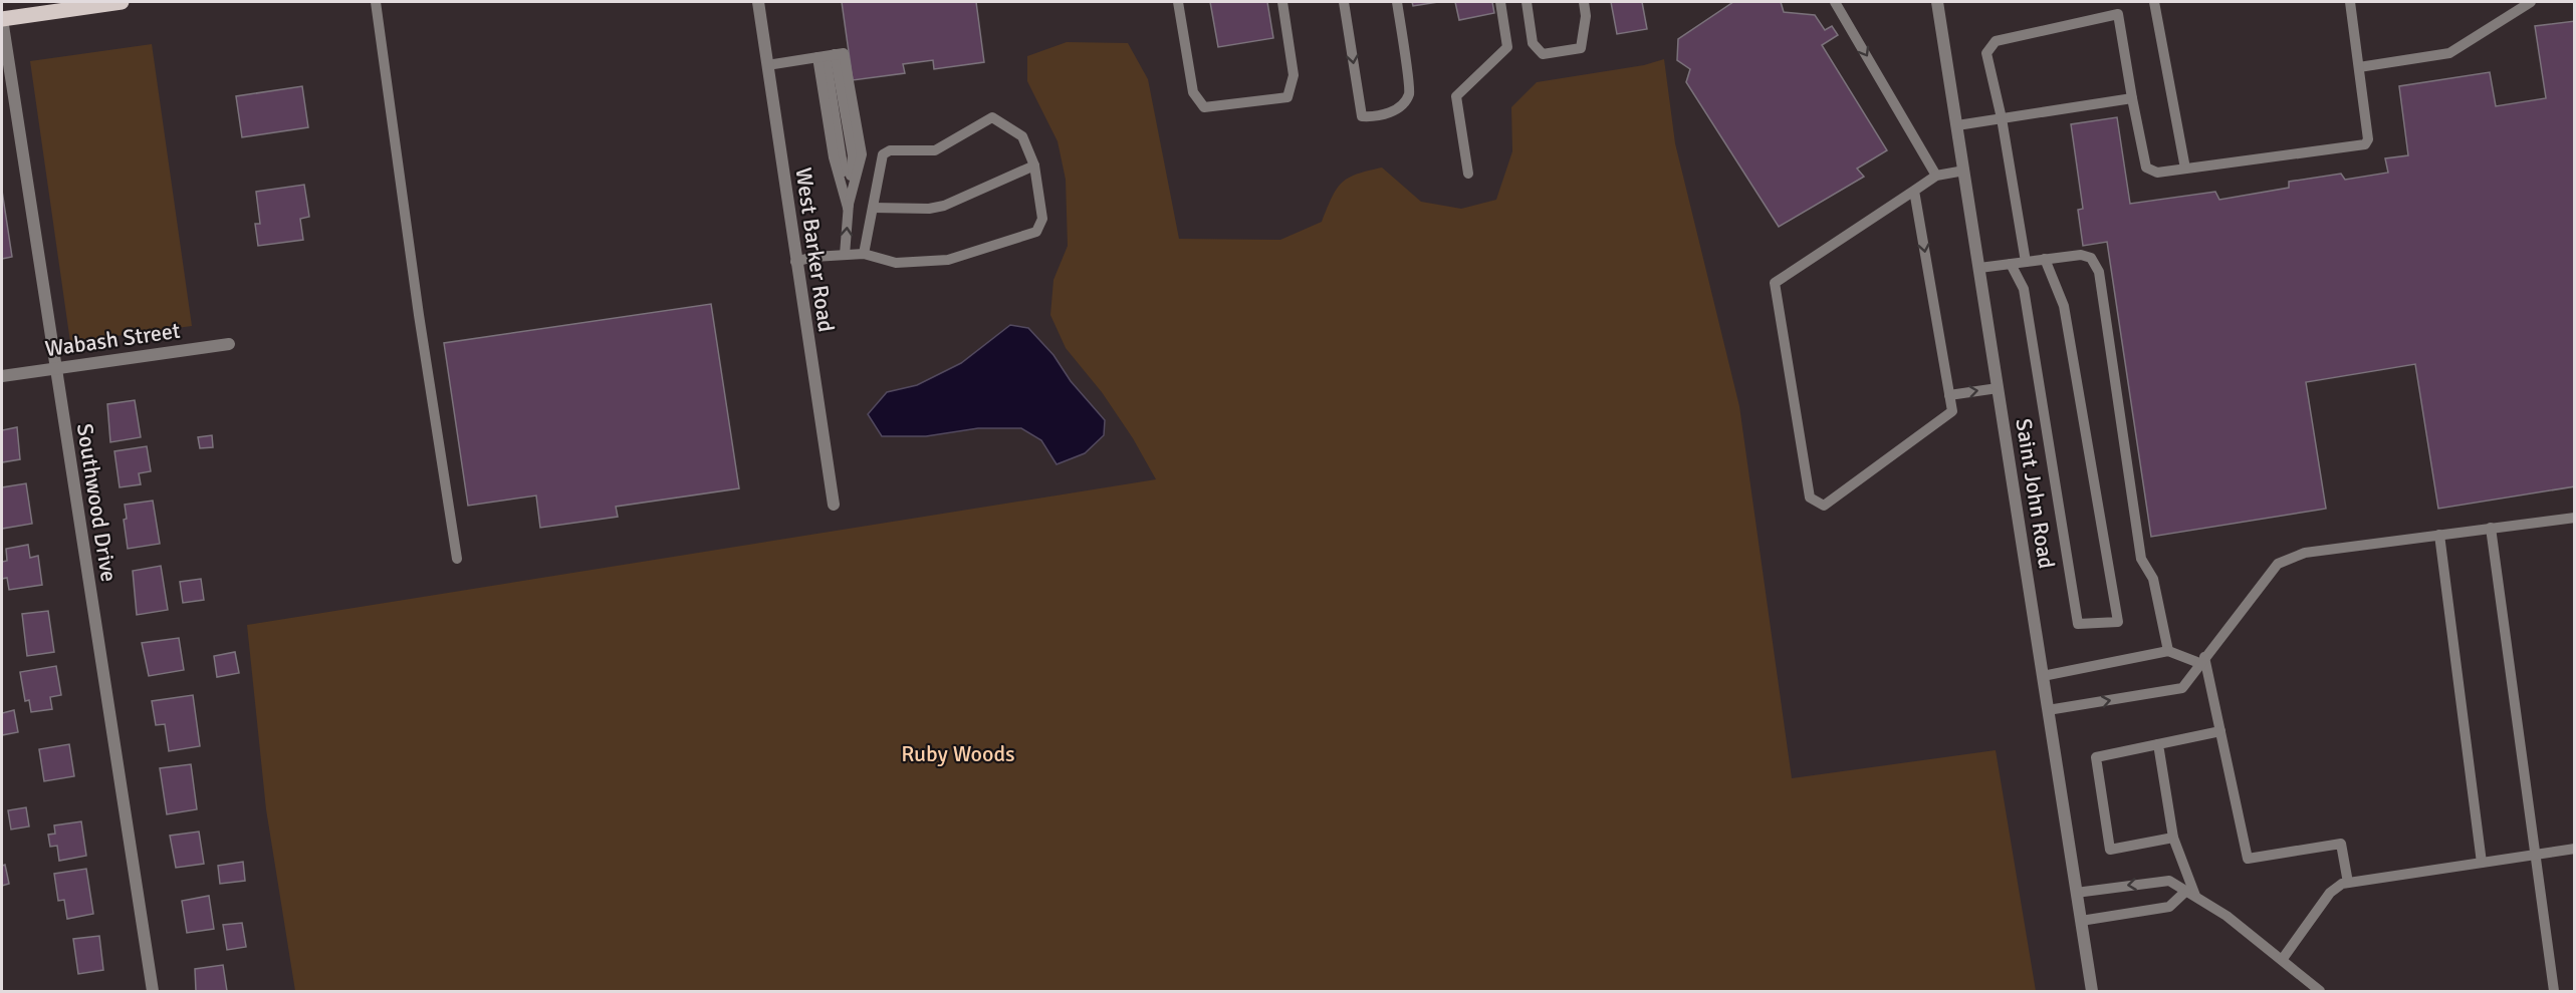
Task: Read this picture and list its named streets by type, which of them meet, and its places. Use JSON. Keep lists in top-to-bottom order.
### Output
{
  "streets": {
    "street": [
      "West Barker Road",
      "Wabash Street",
      "Saint John Road",
      "Southwood Drive"
    ]
  },
  "crossings": [
    ["Wabash Street", "Southwood Drive"]
  ],
  "parks": ["Ruby Woods"]
}
